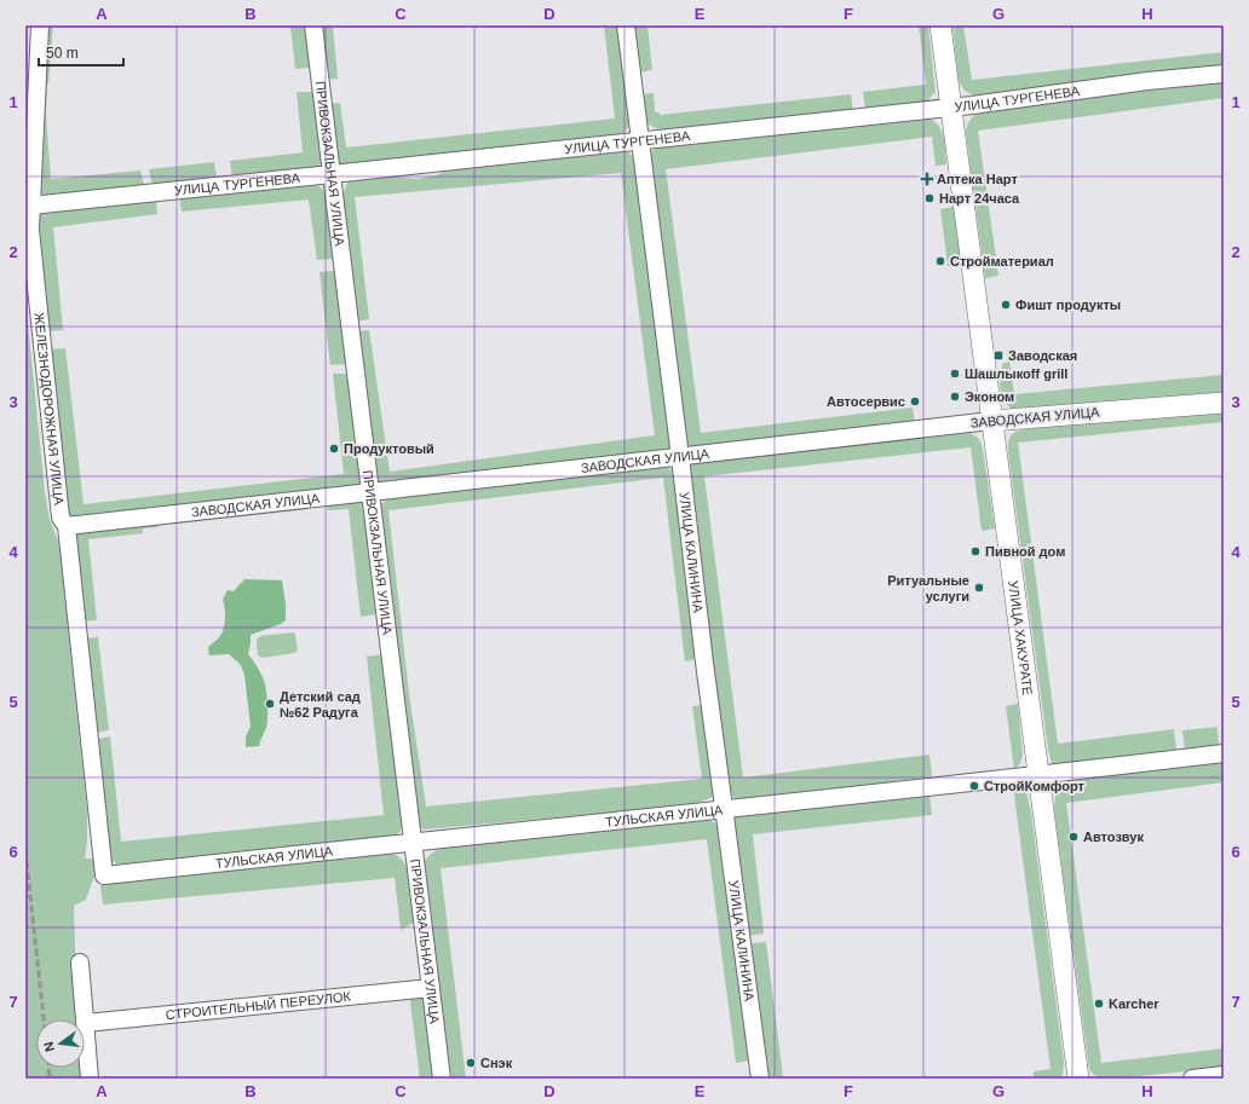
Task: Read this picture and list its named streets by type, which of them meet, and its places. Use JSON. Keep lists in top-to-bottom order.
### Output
{
  "streets": {
    "main road": ["ЗАВОДСКАЯ УЛИЦА", "УЛИЦА ХАКУРАТЕ"],
    "street": [
      "УЛИЦА ТУРГЕНЕВА",
      "ПРИВОКЗАЛЬНАЯ УЛИЦА",
      "ЖЕЛЕЗНОДОРОЖНАЯ УЛИЦА",
      "УЛИЦА КАЛИНИНА",
      "ТУЛЬСКАЯ УЛИЦА",
      "СТРОИТЕЛЬНЫЙ ПЕРЕУЛОК"
    ]
  },
  "crossings": [
    ["УЛИЦА ТУРГЕНЕВА", "ПРИВОКЗАЛЬНАЯ УЛИЦА"],
    ["УЛИЦА ТУРГЕНЕВА", "ЖЕЛЕЗНОДОРОЖНАЯ УЛИЦА"],
    ["УЛИЦА ТУРГЕНЕВА", "УЛИЦА КАЛИНИНА"],
    ["УЛИЦА ТУРГЕНЕВА", "УЛИЦА ХАКУРАТЕ"],
    ["ПРИВОКЗАЛЬНАЯ УЛИЦА", "ЗАВОДСКАЯ УЛИЦА"],
    ["ПРИВОКЗАЛЬНАЯ УЛИЦА", "ТУЛЬСКАЯ УЛИЦА"],
    ["ПРИВОКЗАЛЬНАЯ УЛИЦА", "СТРОИТЕЛЬНЫЙ ПЕРЕУЛОК"],
    ["ЖЕЛЕЗНОДОРОЖНАЯ УЛИЦА", "ЗАВОДСКАЯ УЛИЦА"],
    ["ЖЕЛЕЗНОДОРОЖНАЯ УЛИЦА", "ТУЛЬСКАЯ УЛИЦА"],
    ["ЗАВОДСКАЯ УЛИЦА", "УЛИЦА КАЛИНИНА"],
    ["ЗАВОДСКАЯ УЛИЦА", "УЛИЦА ХАКУРАТЕ"],
    ["УЛИЦА КАЛИНИНА", "ТУЛЬСКАЯ УЛИЦА"],
    ["УЛИЦА ХАКУРАТЕ", "ТУЛЬСКАЯ УЛИЦА"]
  ],
  "places": {
    "health": ["Аптека Нарт"],
    "other": [
      "Нарт 24часа",
      "Стройматериал",
      "Фишт продукты",
      "Шашлыкоff grill",
      "Эконом",
      "Автосервис",
      "Продуктовый",
      "Пивной дом",
      "Ритуальные услуги",
      "Детский сад №62 Радуга",
      "СтройКомфорт",
      "Автозвук",
      "Karcher",
      "Снэк"
    ],
    "transit": ["Заводская"]
  },
  "scale_bar": "50 m",
  "north": "left",
  "grid": {
    "columns": [
      "A",
      "B",
      "C",
      "D",
      "E",
      "F",
      "G",
      "H"
    ],
    "rows": [
      "1",
      "2",
      "3",
      "4",
      "5",
      "6",
      "7"
    ]
  }
}
